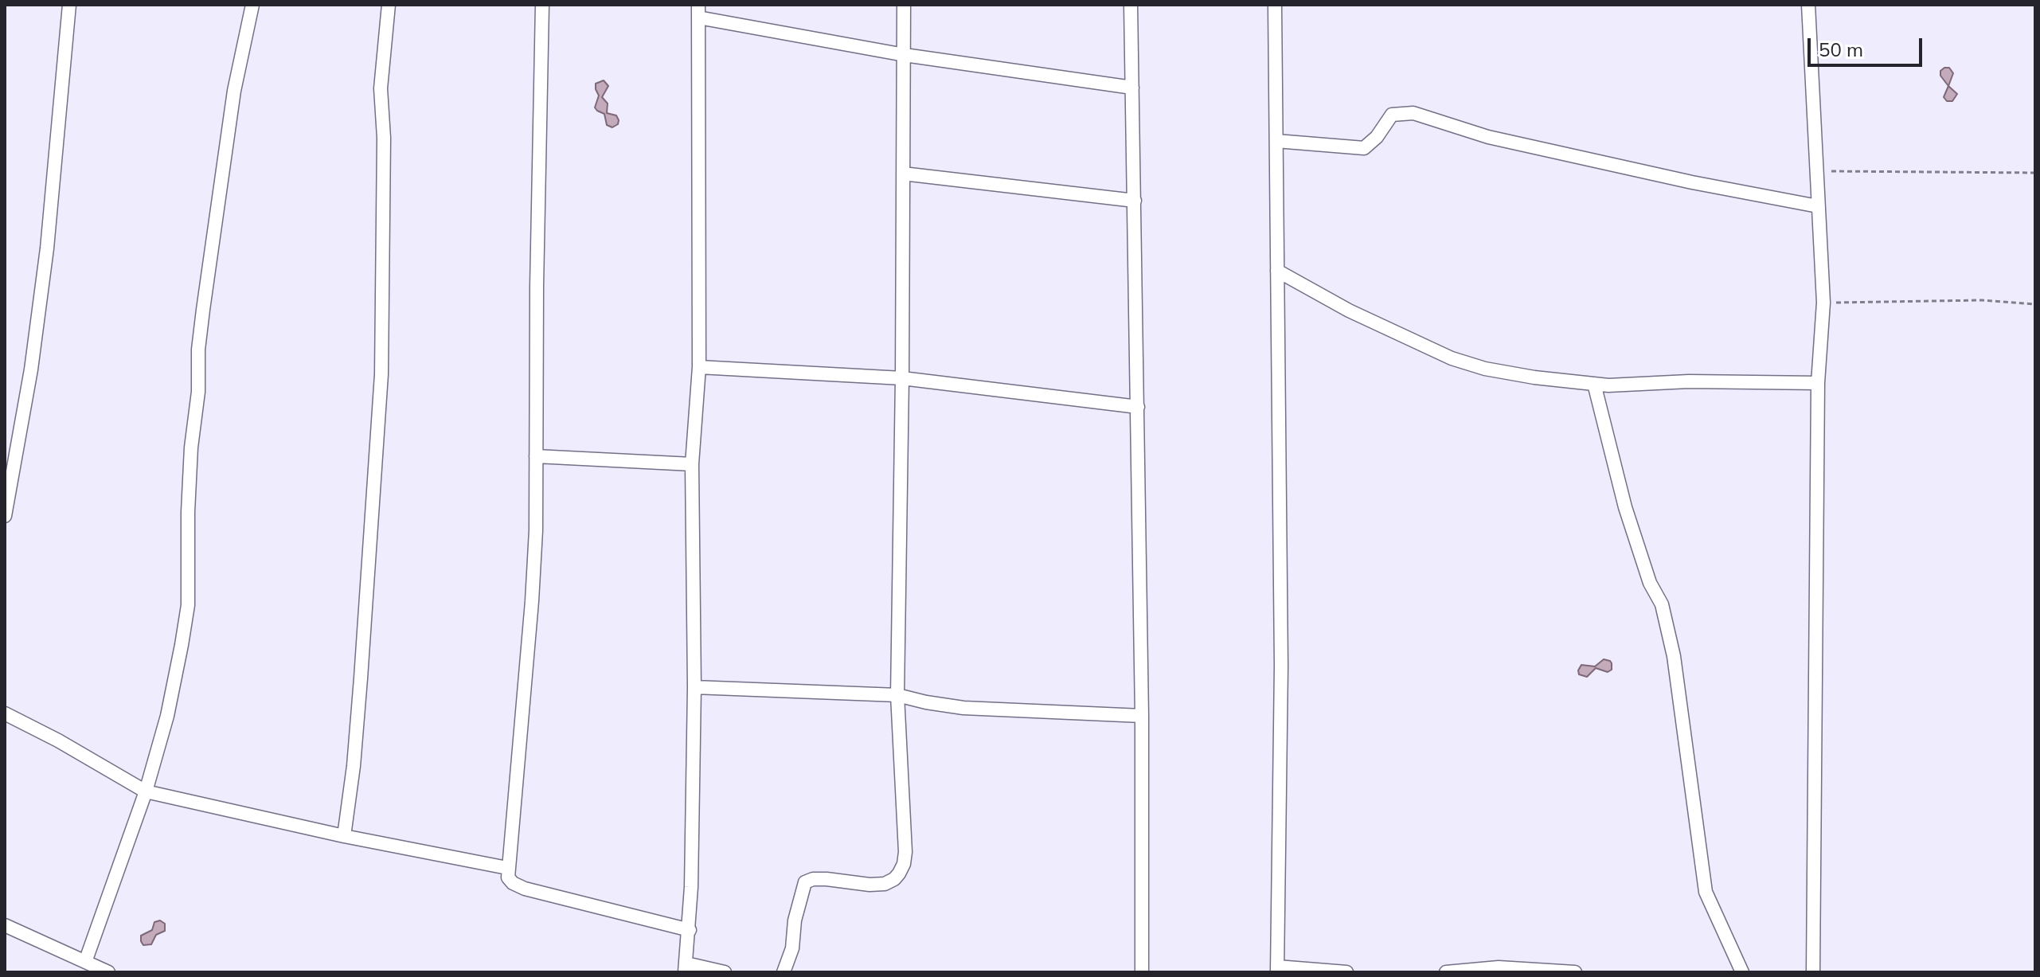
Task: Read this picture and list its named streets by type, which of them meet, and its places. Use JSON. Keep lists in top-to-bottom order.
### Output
{
  "scale_bar": "50 m"
}
